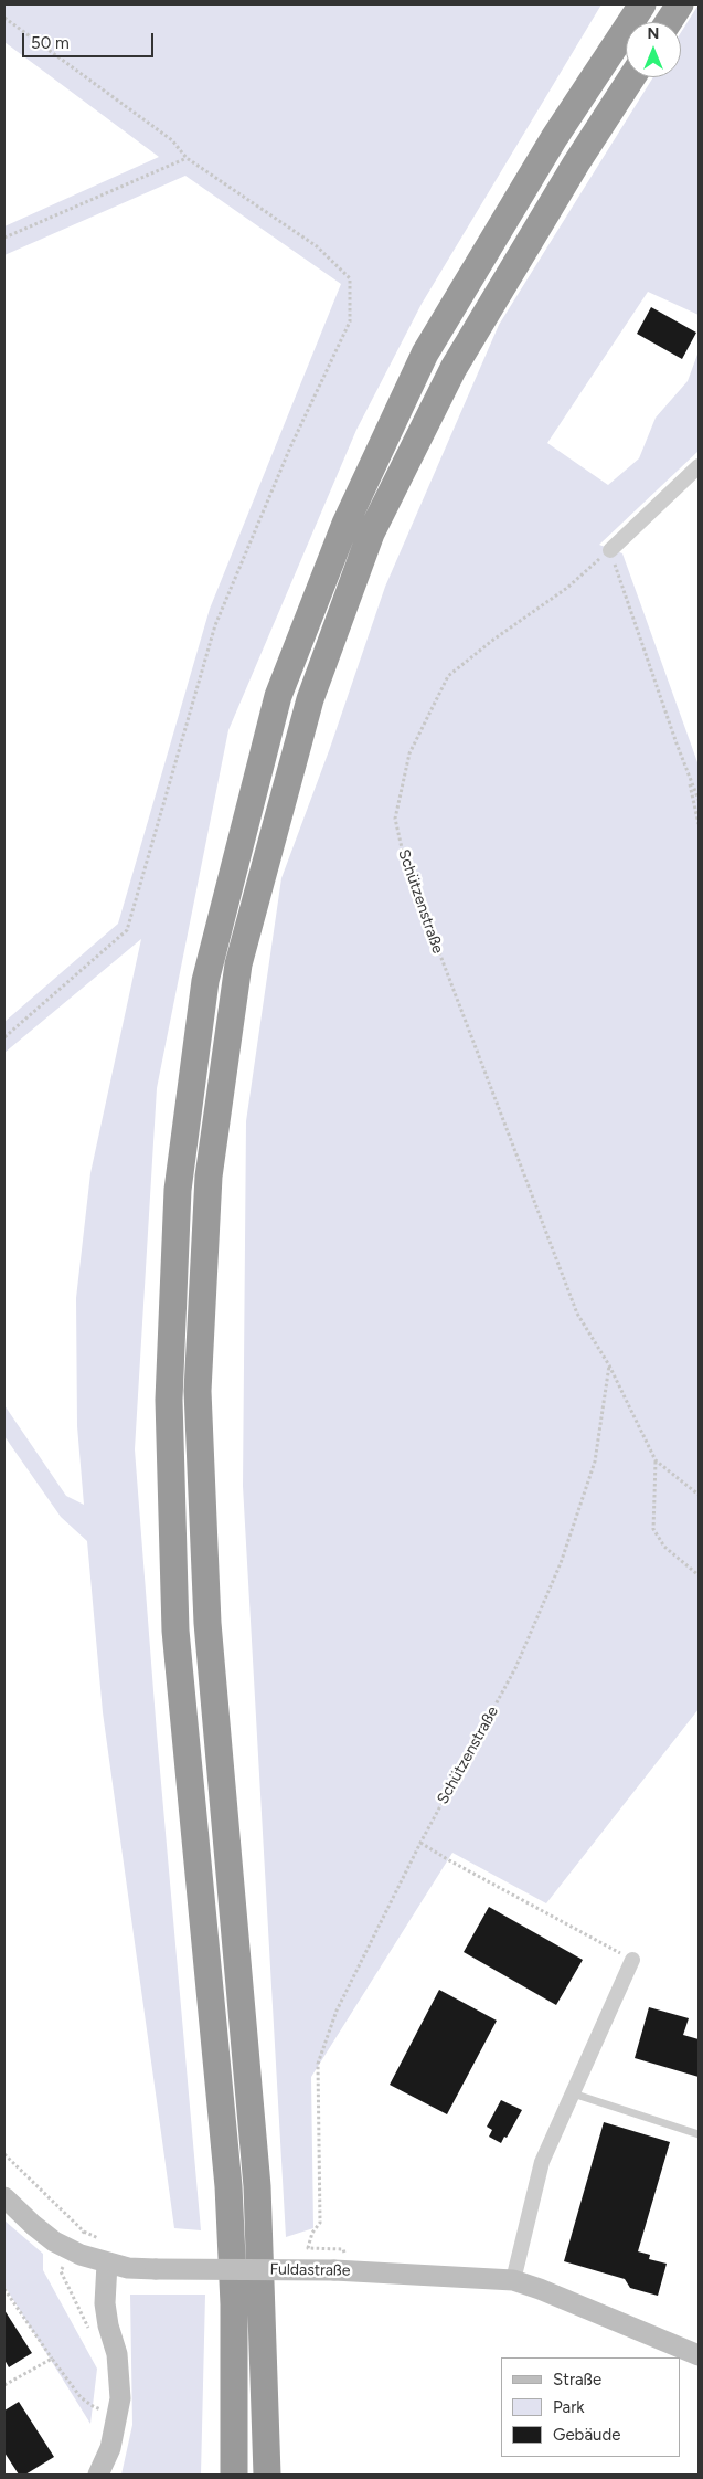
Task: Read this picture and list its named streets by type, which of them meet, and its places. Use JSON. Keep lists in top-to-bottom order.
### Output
{
  "streets": {
    "street": ["Fuldastraße"],
    "path": ["Schützenstraße"]
  },
  "legend": ["Straße", "Park", "Gebäude"],
  "scale_bar": "50 m",
  "north": "top"
}
